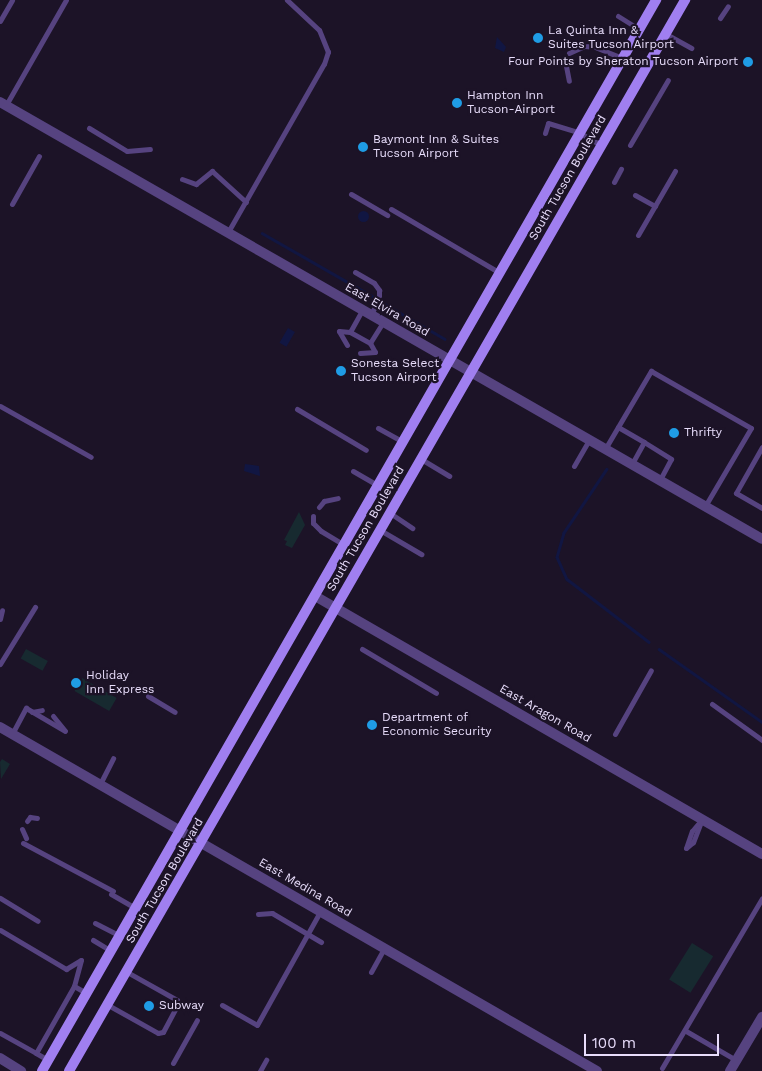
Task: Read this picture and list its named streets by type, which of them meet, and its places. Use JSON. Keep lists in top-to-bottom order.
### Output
{
  "streets": {
    "main road": ["South Tucson Boulevard"],
    "street": ["East Elvira Road", "East Aragon Road", "East Medina Road"]
  },
  "crossings": [
    ["South Tucson Boulevard", "East Elvira Road"],
    ["South Tucson Boulevard", "East Aragon Road"],
    ["South Tucson Boulevard", "East Medina Road"]
  ],
  "places": [
    "La Quinta Inn & Suites Tucson Airport",
    "Four Points by Sheraton Tucson Airport",
    "Hampton Inn Tucson-Airport",
    "Baymont Inn & Suites Tucson Airport",
    "Sonesta Select Tucson Airport",
    "Thrifty",
    "Holiday Inn Express",
    "Department of Economic Security",
    "Subway"
  ],
  "scale_bar": "100 m"
}
